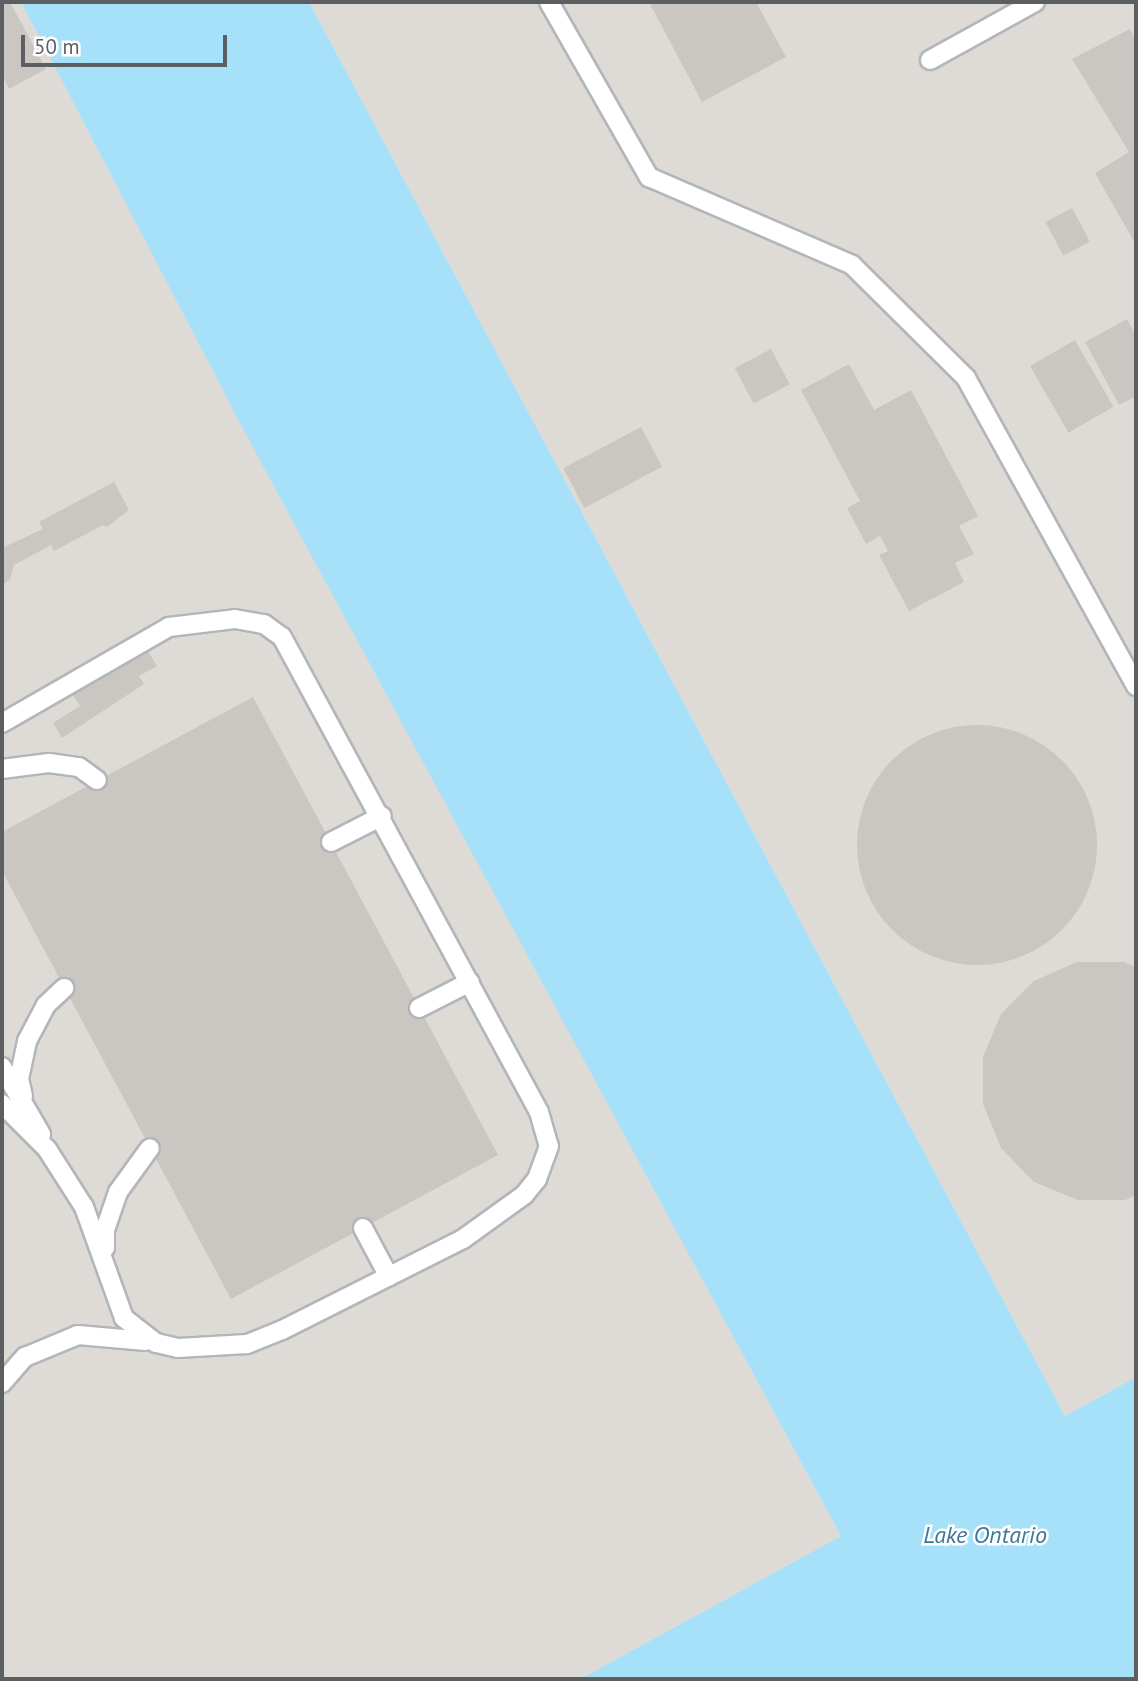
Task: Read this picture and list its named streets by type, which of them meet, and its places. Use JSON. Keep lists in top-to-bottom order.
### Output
{
  "water": ["Lake Ontario"],
  "scale_bar": "50 m"
}
